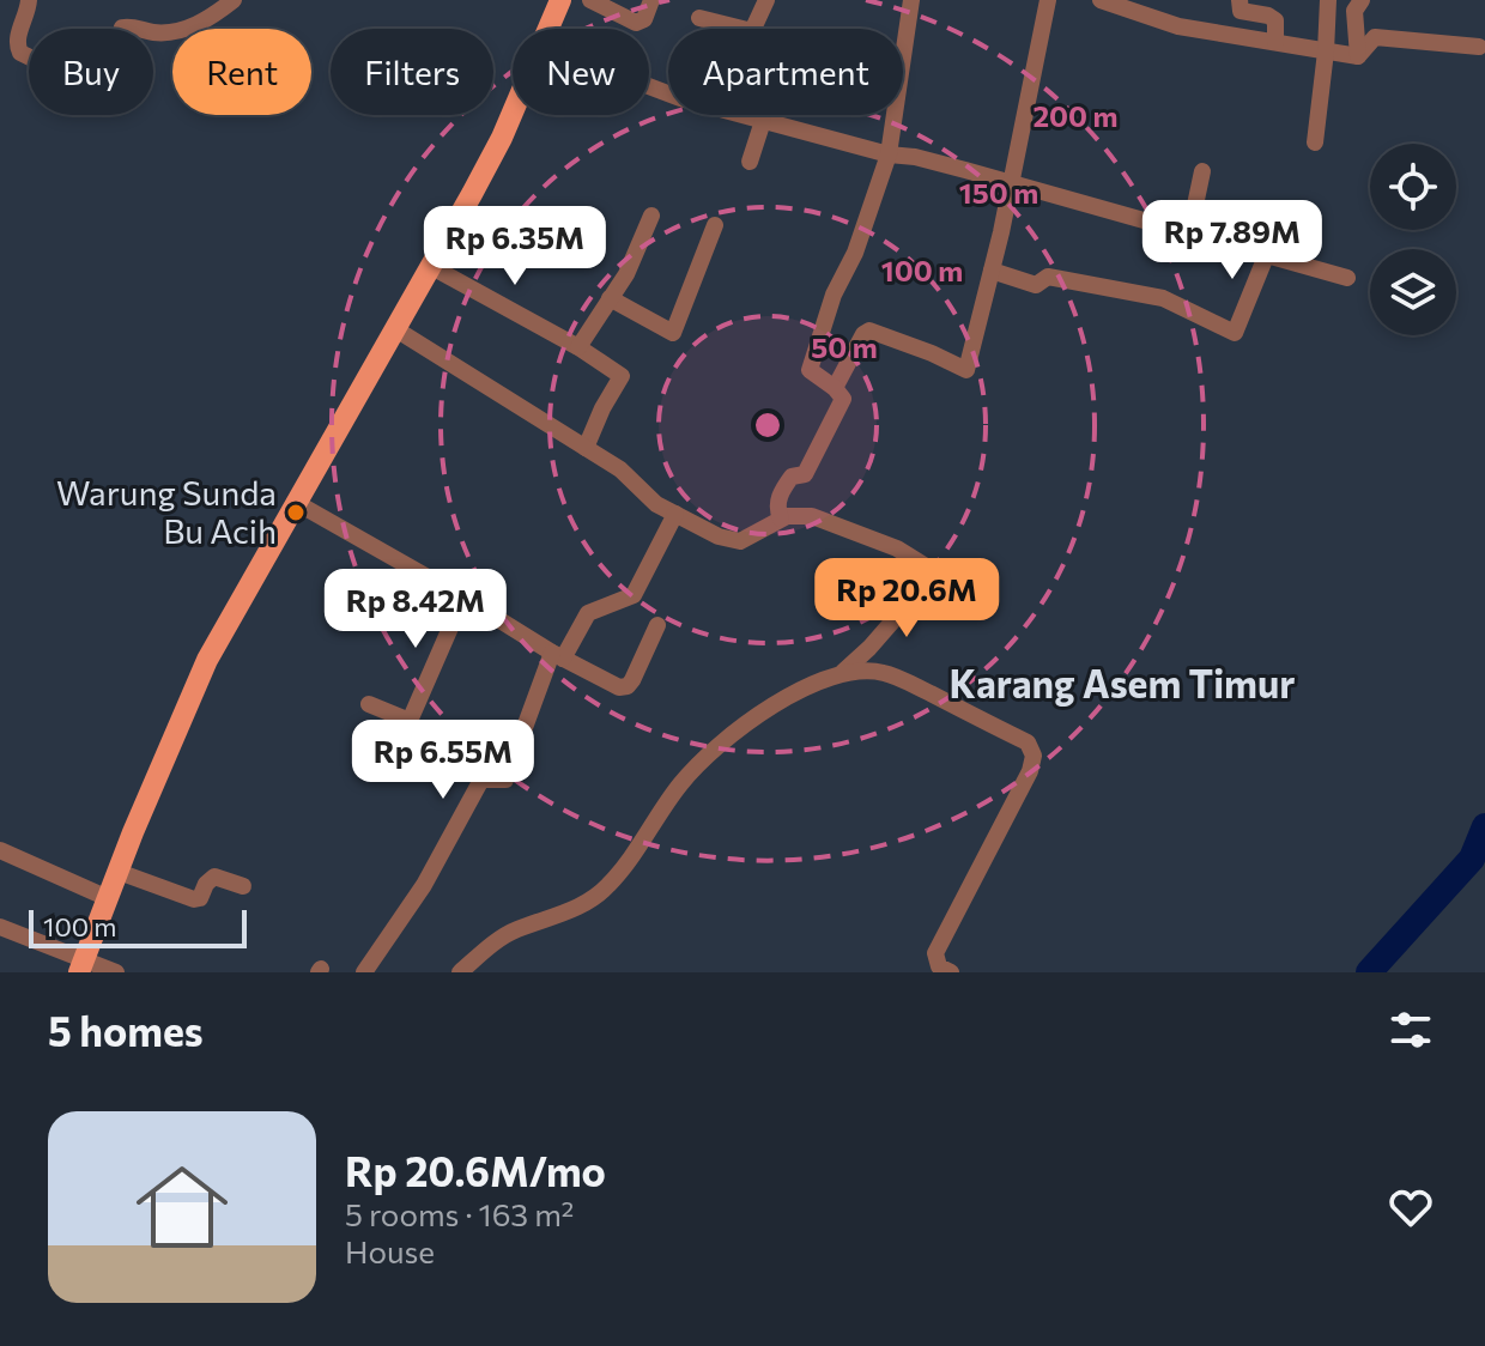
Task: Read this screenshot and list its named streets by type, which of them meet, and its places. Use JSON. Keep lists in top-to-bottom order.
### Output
{
  "districts": ["Karang Asem Timur"],
  "places": ["Warung Sunda Bu Acih"],
  "scale_bar": "100 m",
  "page": {
    "chip": [
      "Buy",
      "Rent",
      "Filters",
      "New",
      "Apartment"
    ],
    "price": [
      "Rp 7.89M",
      "Rp 6.35M",
      "Rp 20.6M",
      "Rp 8.42M",
      "Rp 6.55M"
    ],
    "scale": "100 m",
    "heading": "5 homes",
    "list": [
      {
        "name": "Rp 20.6M/mo",
        "note": "5 rooms · 163 m² · House"
      }
    ]
  },
  "rings": [
    "200 m",
    "150 m",
    "100 m",
    "50 m"
  ]
}
